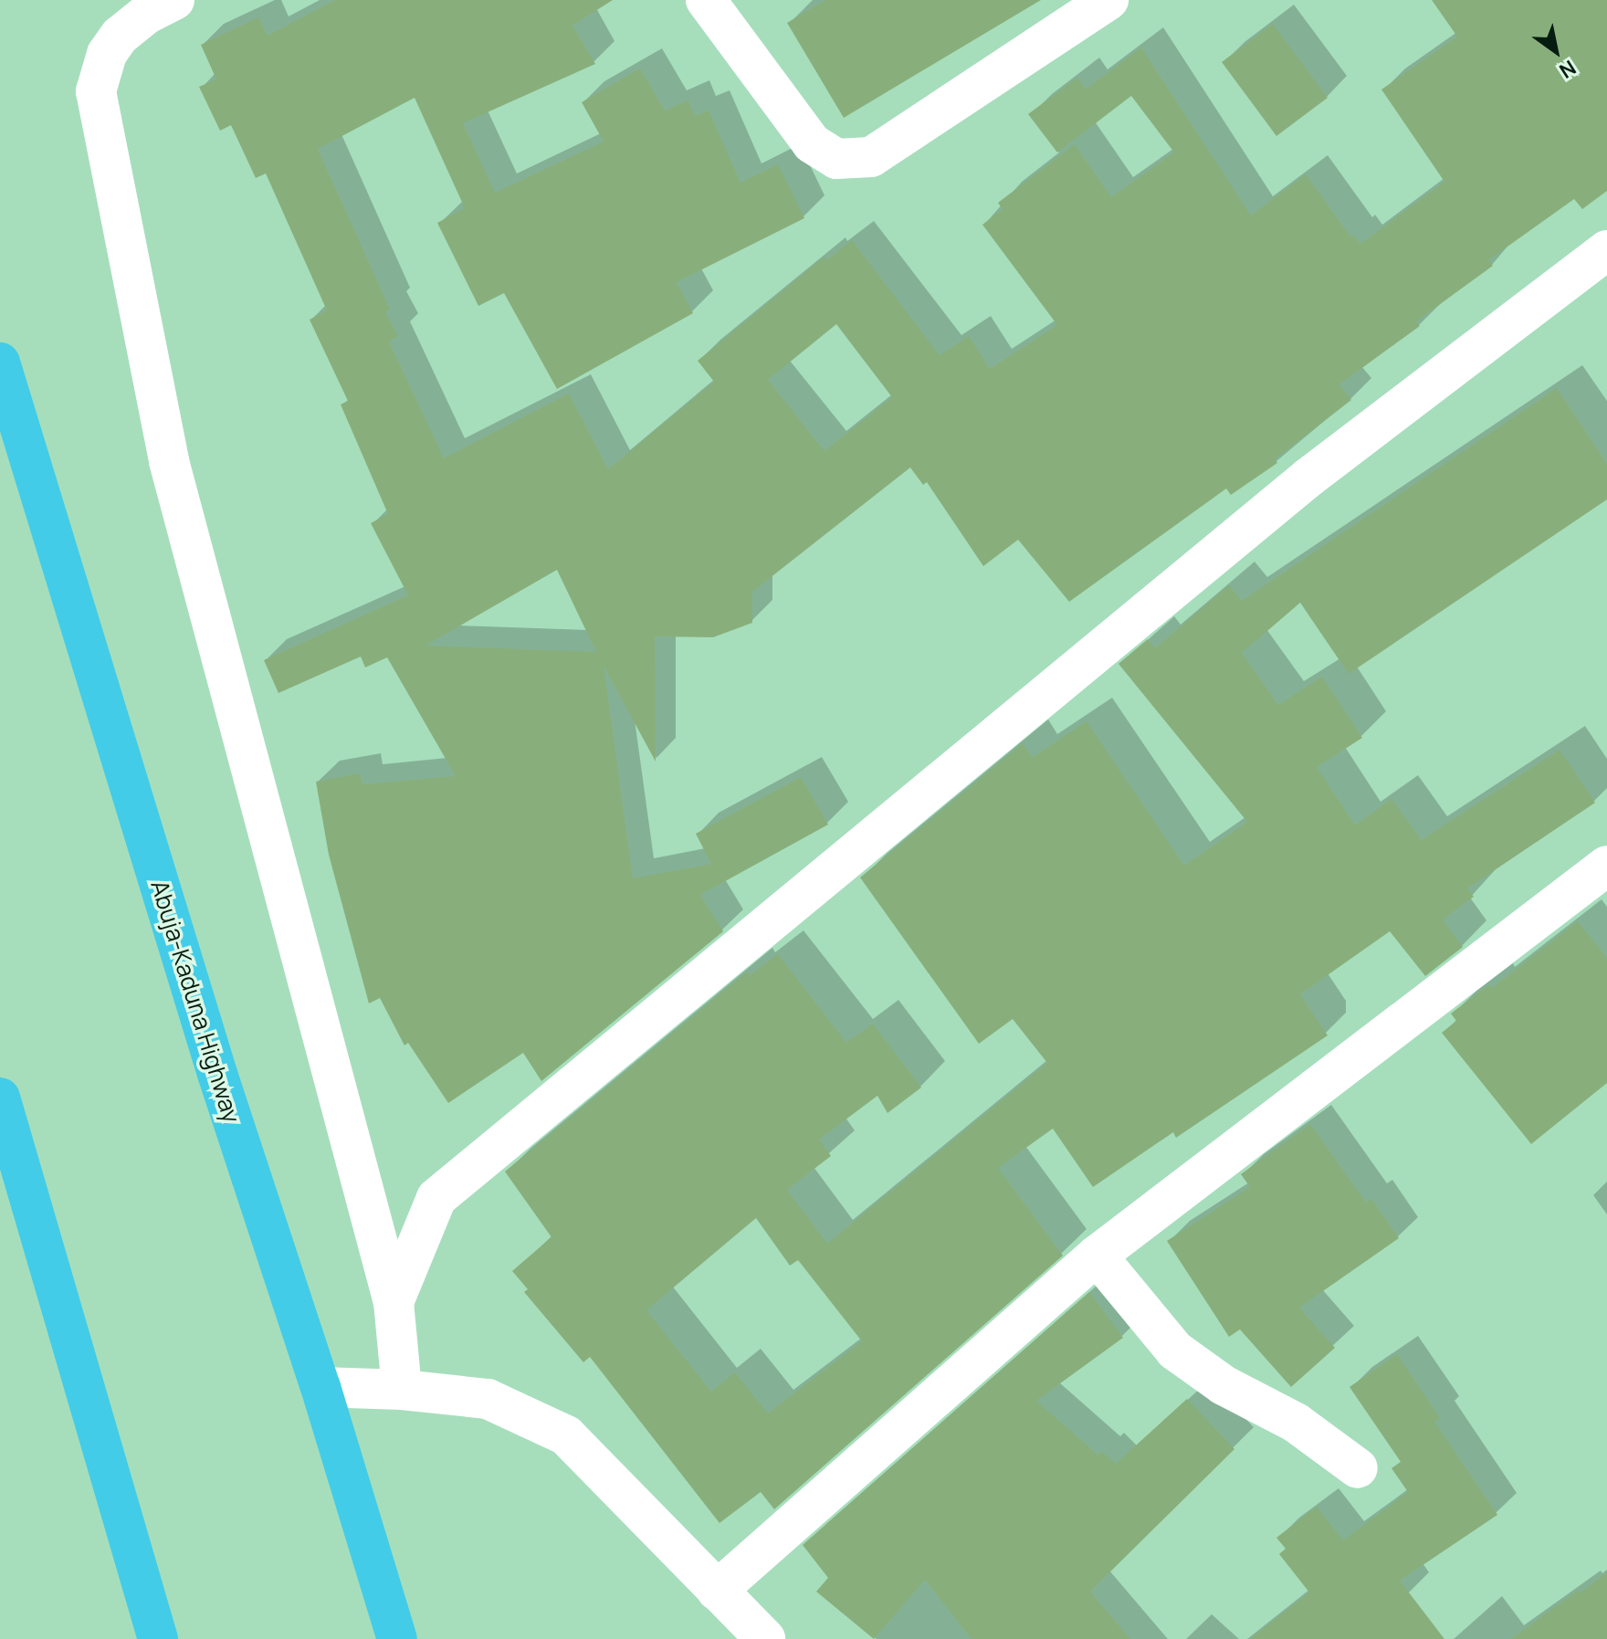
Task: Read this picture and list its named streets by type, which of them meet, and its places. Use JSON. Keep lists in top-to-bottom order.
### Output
{
  "streets": {
    "highway": ["Abuja-Kaduna Highway"]
  },
  "north": "bottom right"
}
